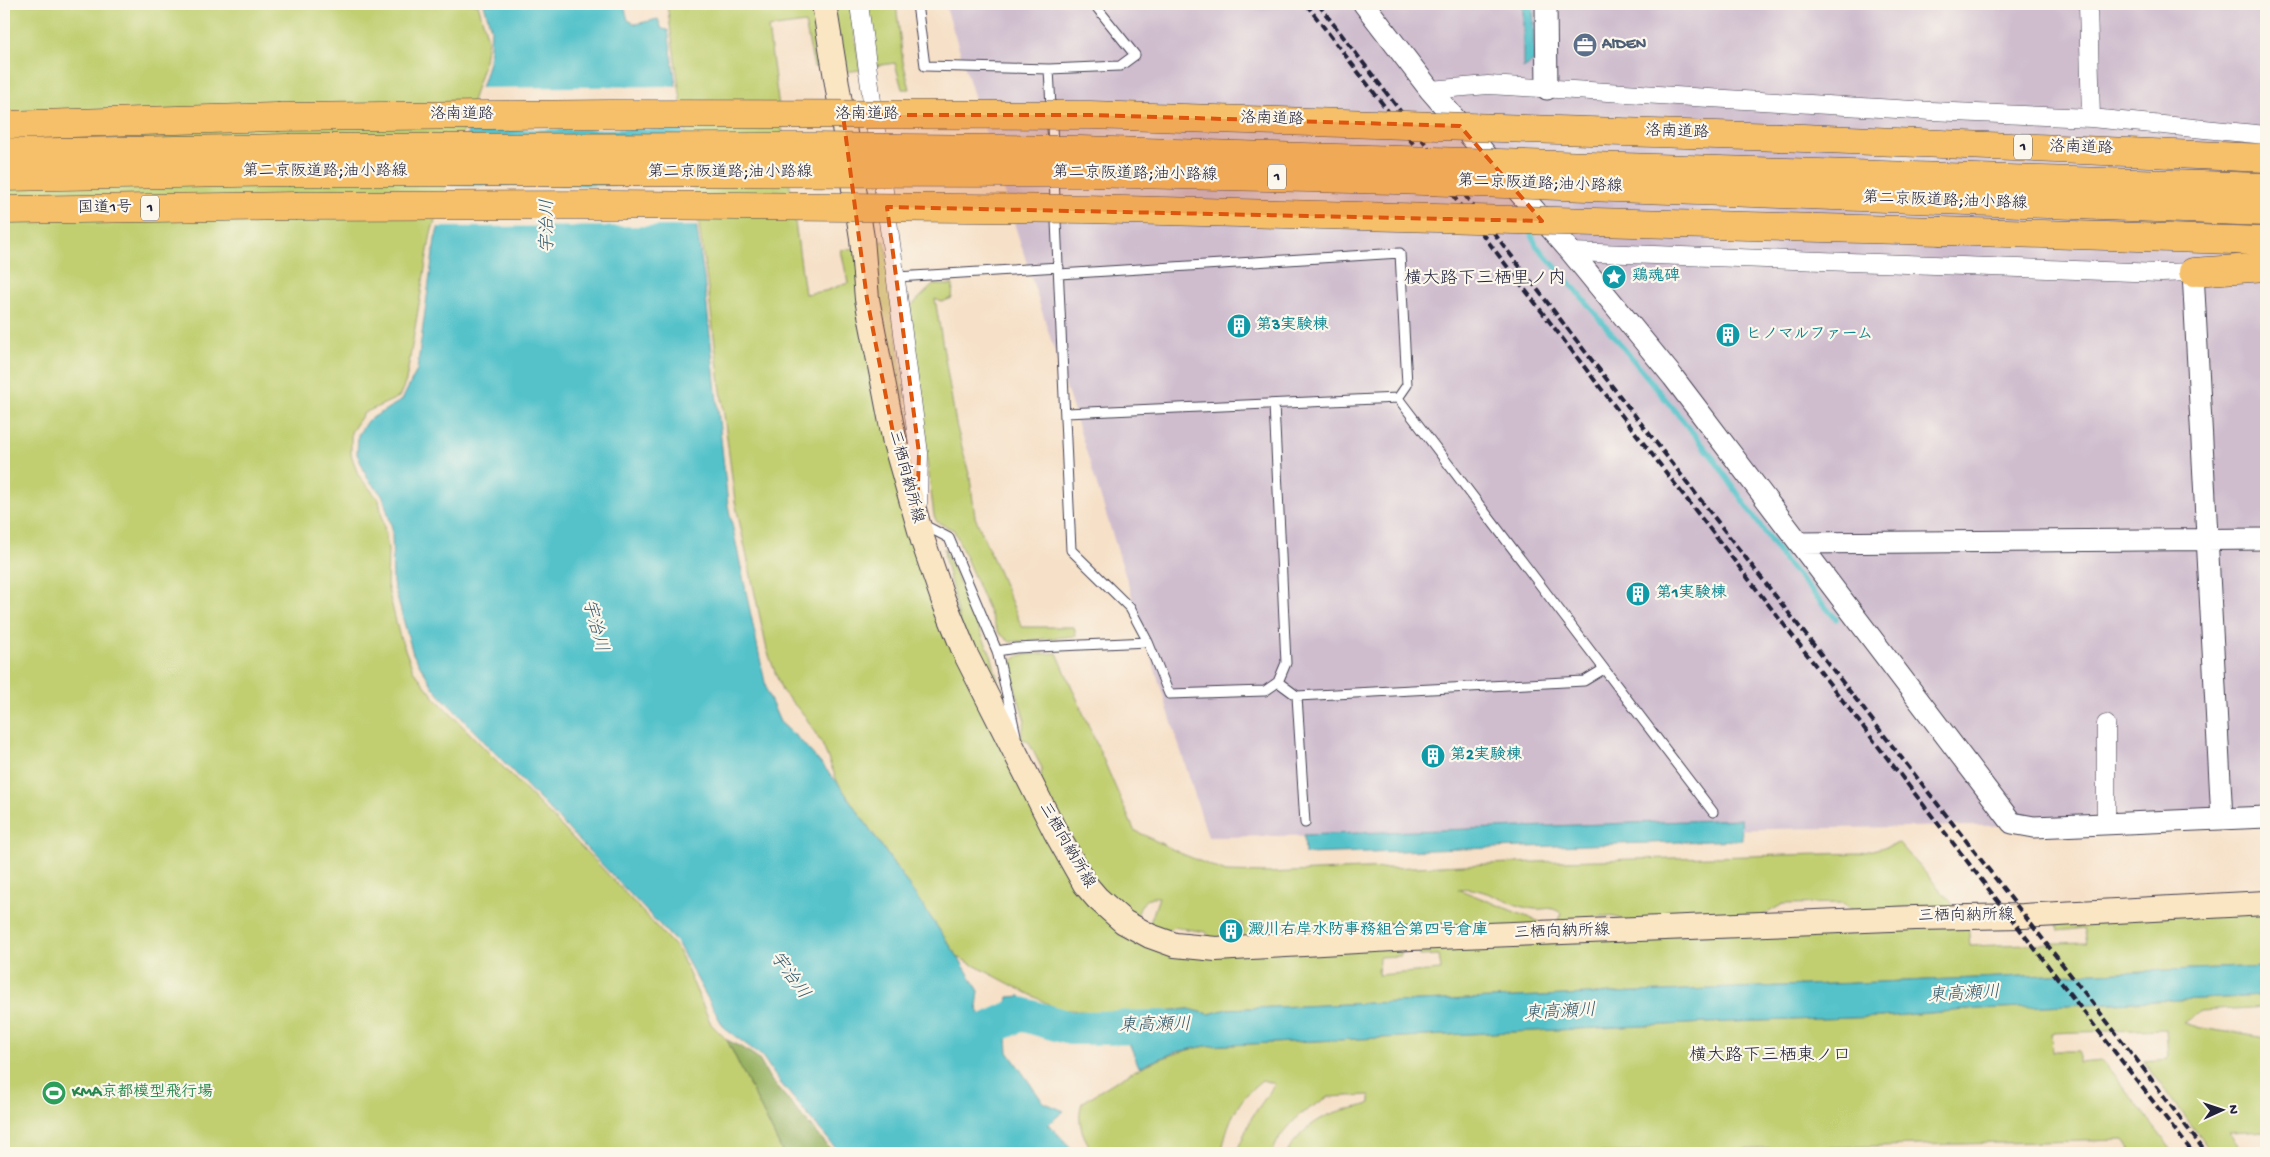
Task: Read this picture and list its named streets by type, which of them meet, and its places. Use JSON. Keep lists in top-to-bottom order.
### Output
{
  "streets": {
    "highway": [
      "洛南道路",
      "1",
      "第二京阪道路;油小路線",
      "国道1号"
    ],
    "main road": ["三栖向納所線"]
  },
  "districts": ["横大路下三栖里ノ内", "横大路下三栖東ノ口"],
  "water": ["宇治川", "東高瀬川"],
  "places": {
    "office": ["AIDEN"],
    "place": ["鶏魂碑"],
    "building": [
      "第3実験棟",
      "ヒノマルファーム",
      "第1実験棟",
      "第2実験棟",
      "澱川右岸水防事務組合第四号倉庫"
    ],
    "sports": ["KMA京都模型飛行場"]
  },
  "north": "right"
}
